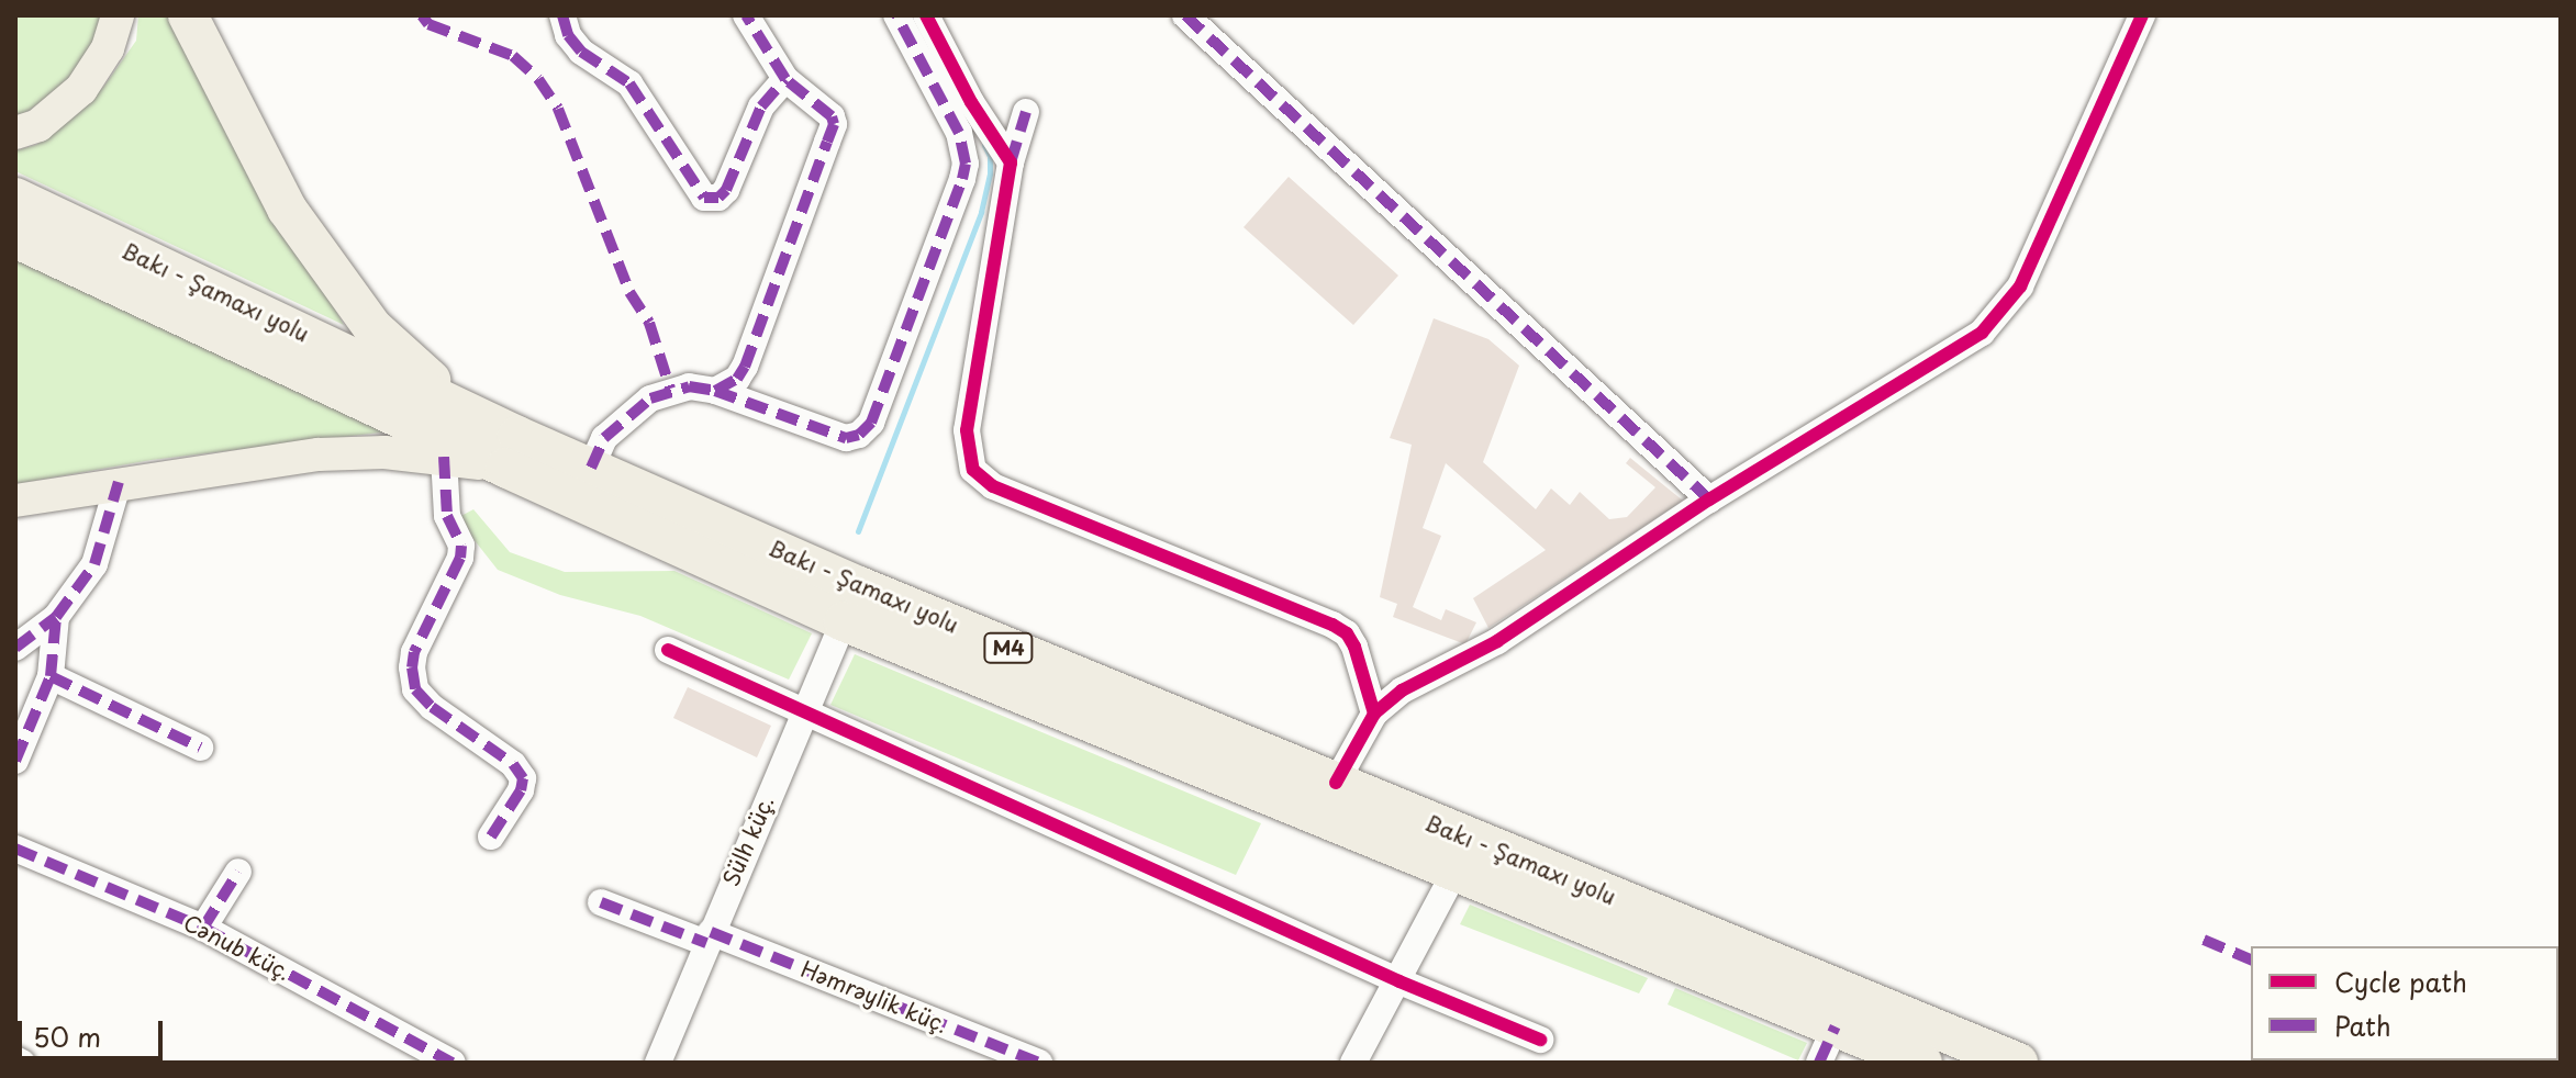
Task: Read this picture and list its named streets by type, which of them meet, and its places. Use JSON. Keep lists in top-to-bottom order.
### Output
{
  "streets": {
    "highway": ["Bakı - Şamaxı yolu", "M4"],
    "street": ["Sülh küç.", "Cənub küç.", "Həmrəylik küç."]
  },
  "crossings": [
    ["Bakı - Şamaxı yolu", "Sülh küç."],
    ["Sülh küç.", "Həmrəylik küç."]
  ],
  "legend": ["Cycle path", "Path"],
  "scale_bar": "50 m"
}
